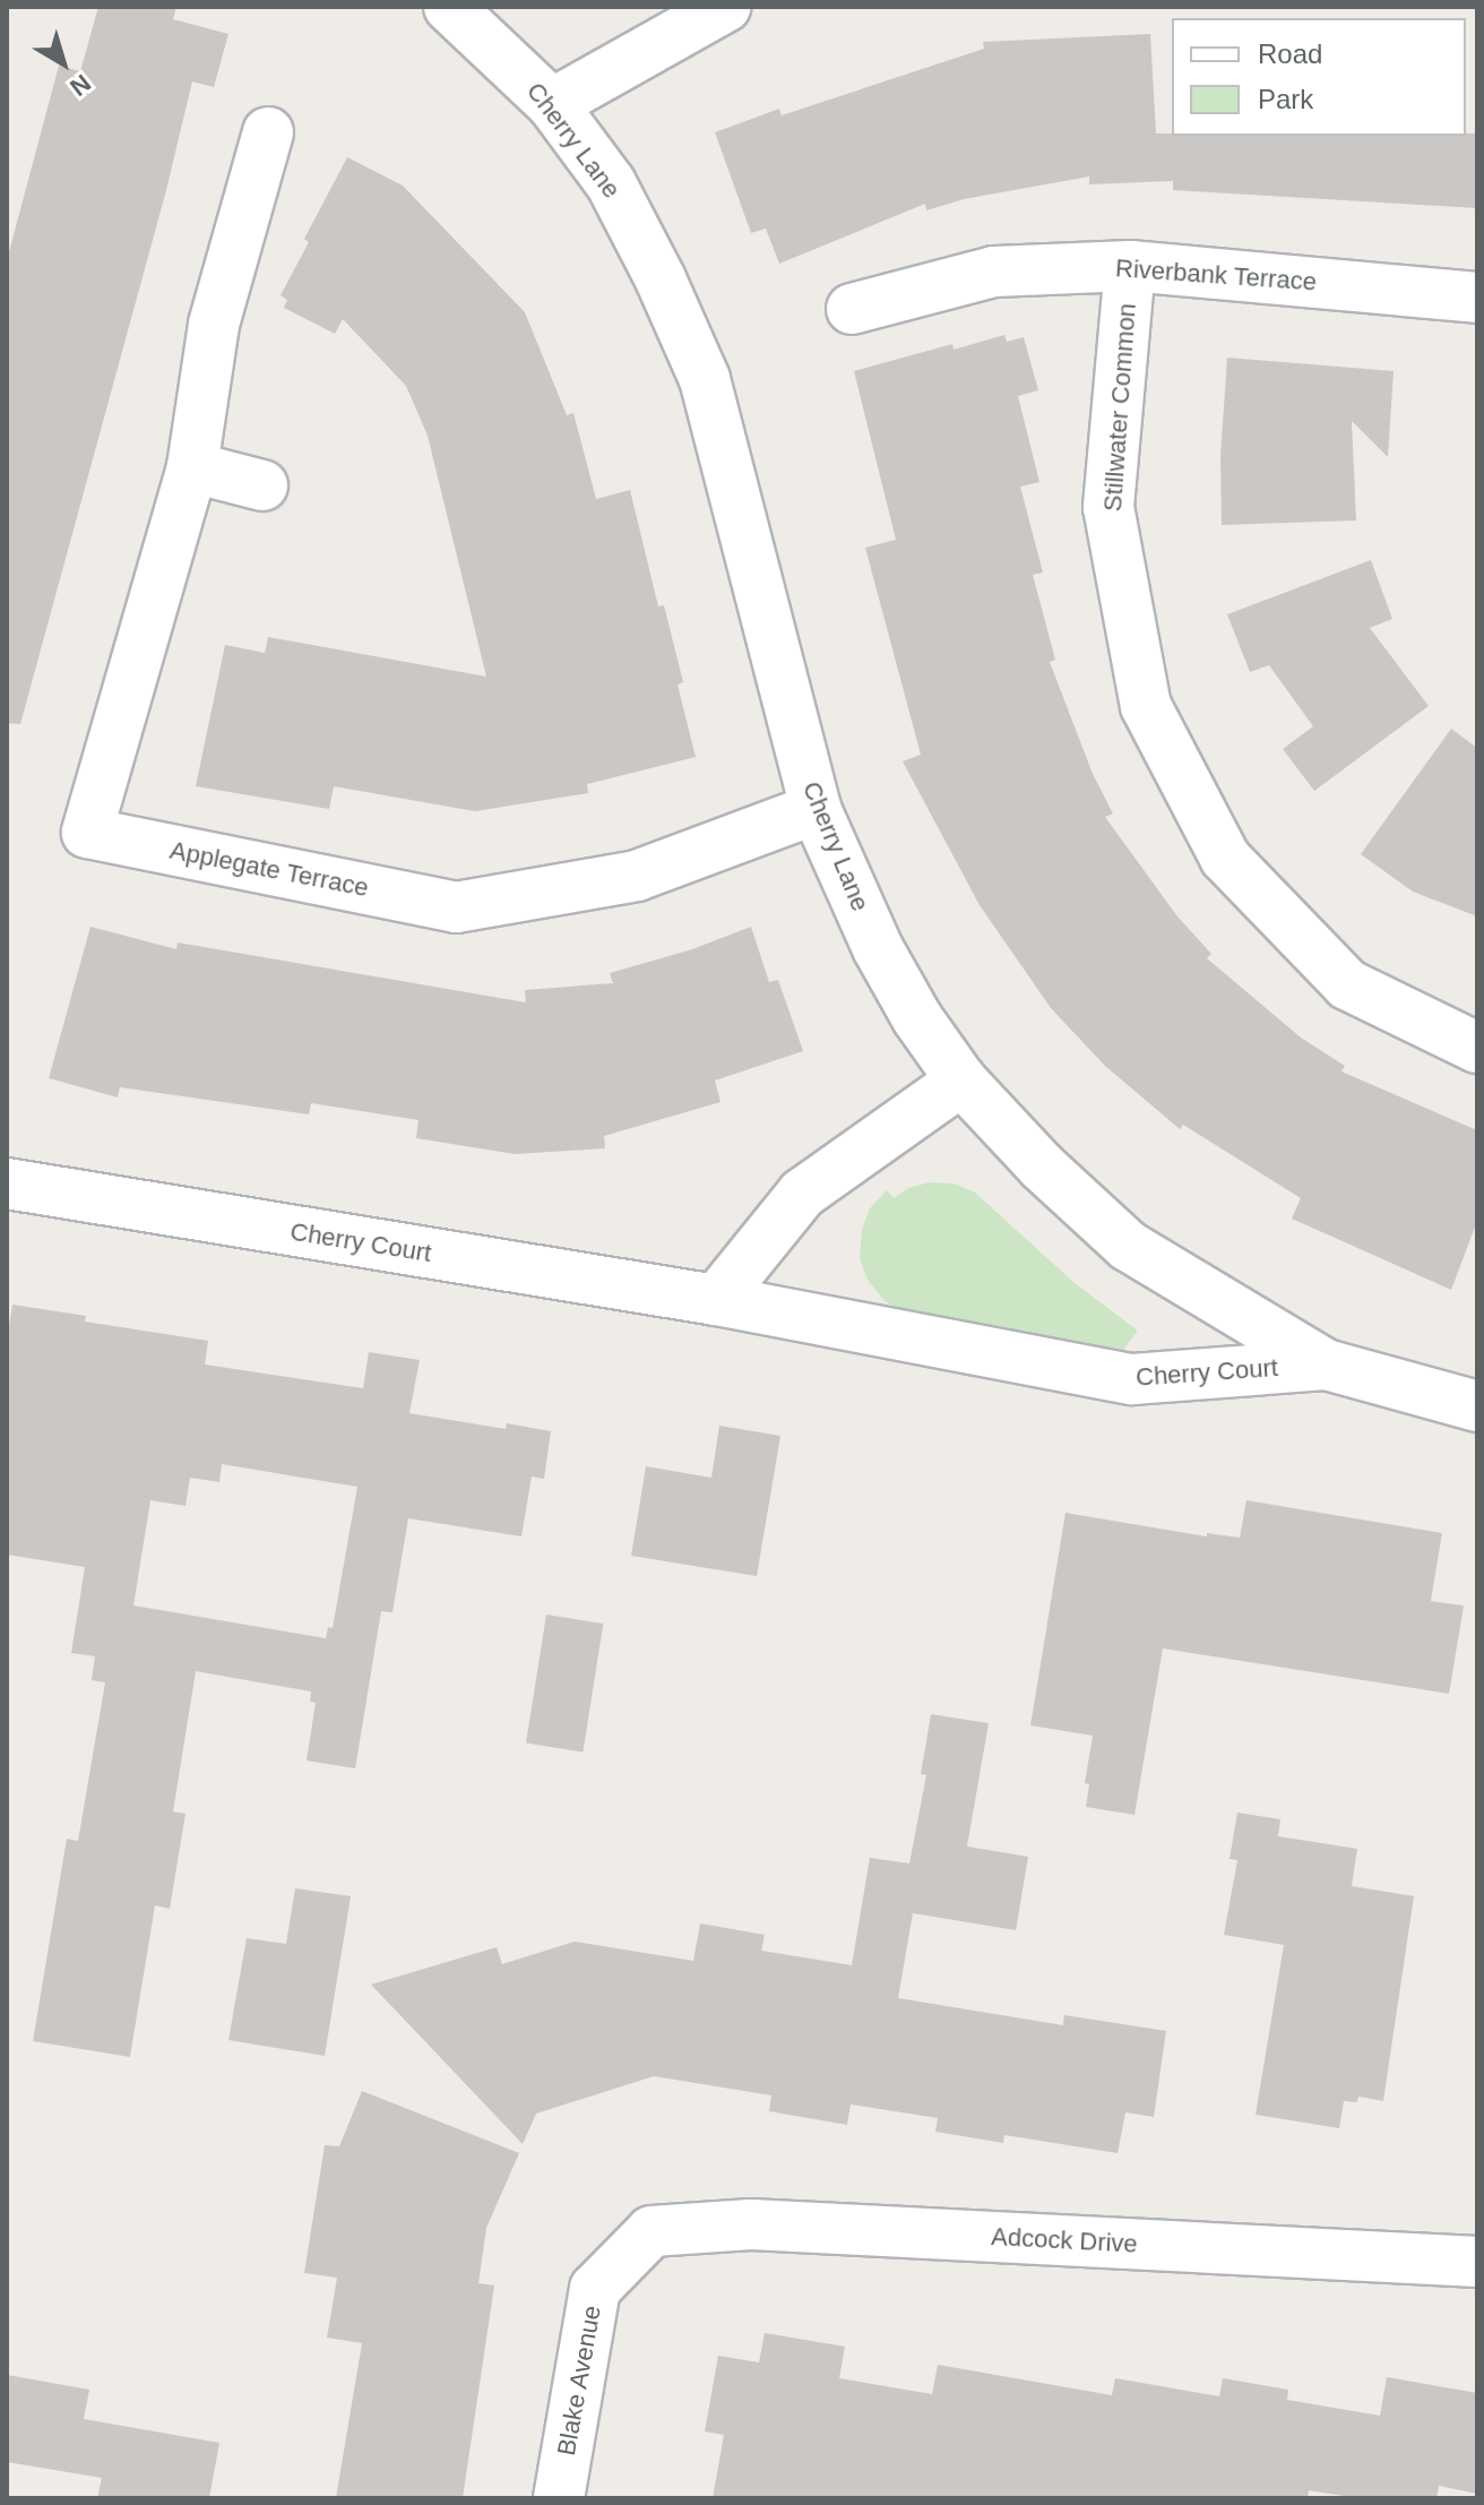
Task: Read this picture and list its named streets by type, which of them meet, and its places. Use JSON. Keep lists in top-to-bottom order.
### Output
{
  "streets": {
    "street": [
      "Cherry Lane",
      "Riverbank Terrace",
      "Stillwater Common",
      "Applegate Terrace",
      "Cherry Court",
      "Adcock Drive",
      "Blake Avenue"
    ]
  },
  "crossings": [
    ["Cherry Lane", "Applegate Terrace"],
    ["Cherry Lane", "Cherry Court"],
    ["Riverbank Terrace", "Stillwater Common"],
    ["Adcock Drive", "Blake Avenue"]
  ],
  "legend": ["Road", "Park"],
  "north": "bottom right"
}
